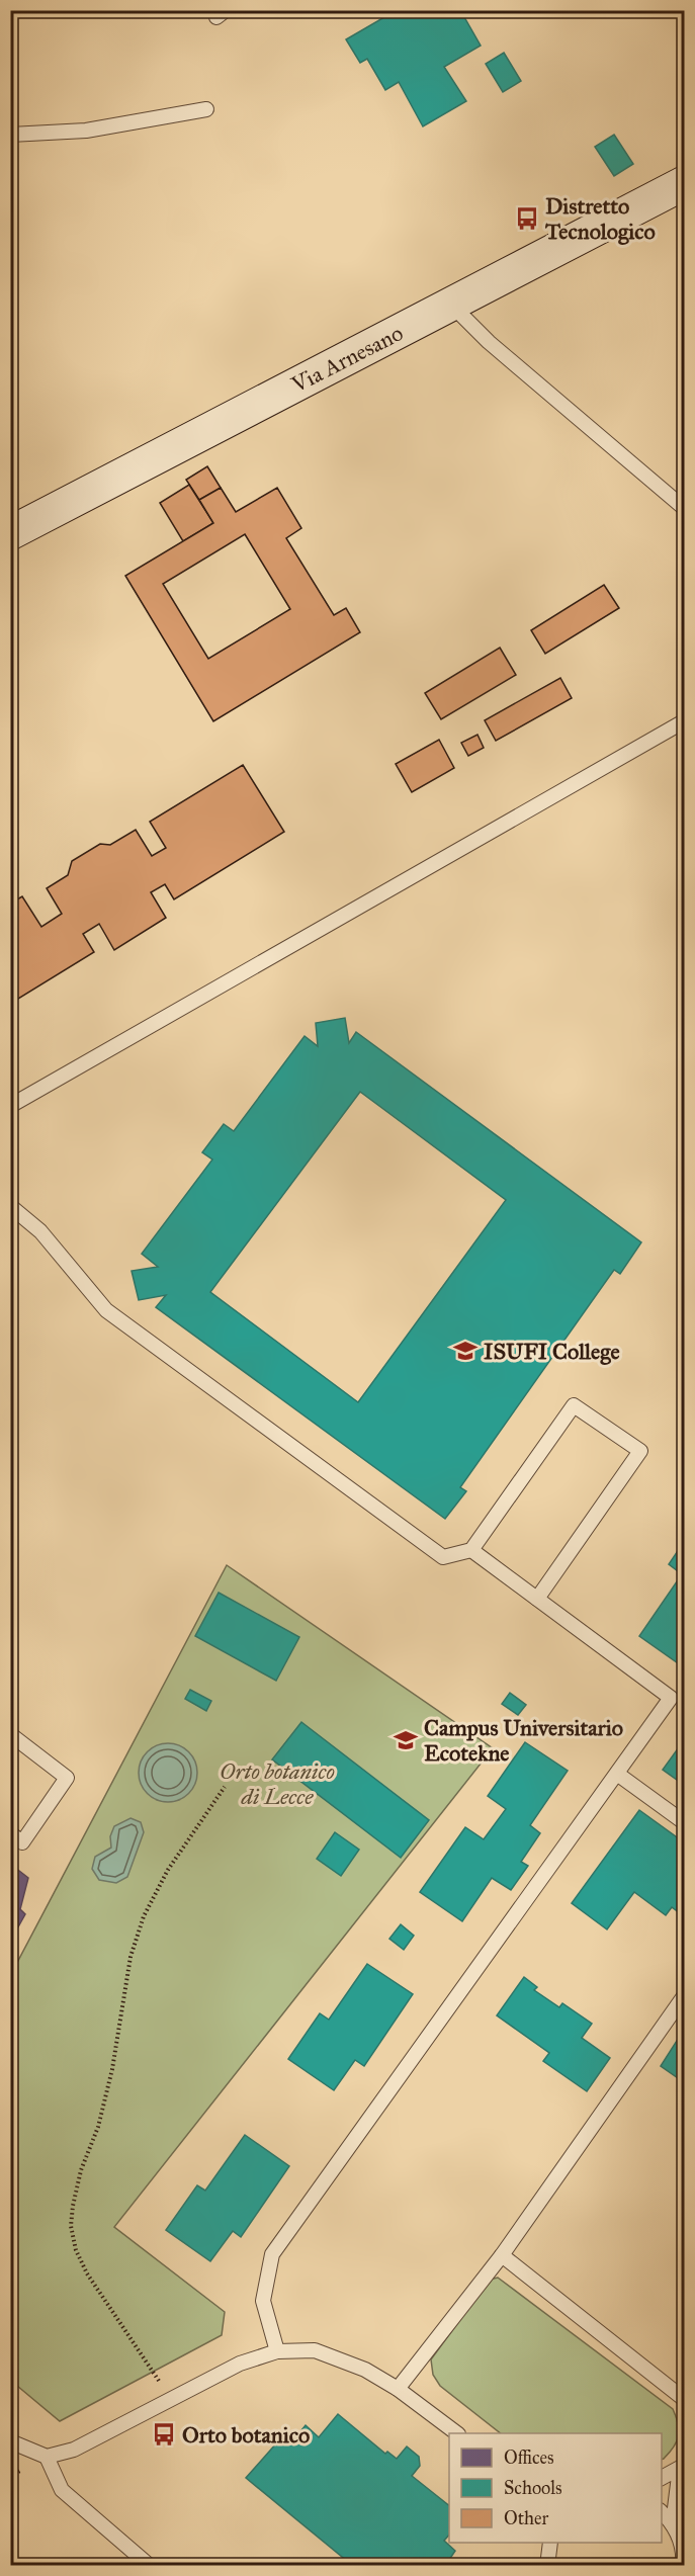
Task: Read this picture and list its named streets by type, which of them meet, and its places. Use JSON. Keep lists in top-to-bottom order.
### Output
{
  "streets": {
    "main road": ["Via Arnesano"]
  },
  "parks": ["Orto botanico di Lecce"],
  "places": {
    "bus stop": ["Distretto Tecnologico", "Orto botanico"],
    "school or university": ["ISUFI College", "Campus Universitario Ecotekne"]
  },
  "legend": ["Offices", "Schools", "Other"]
}
